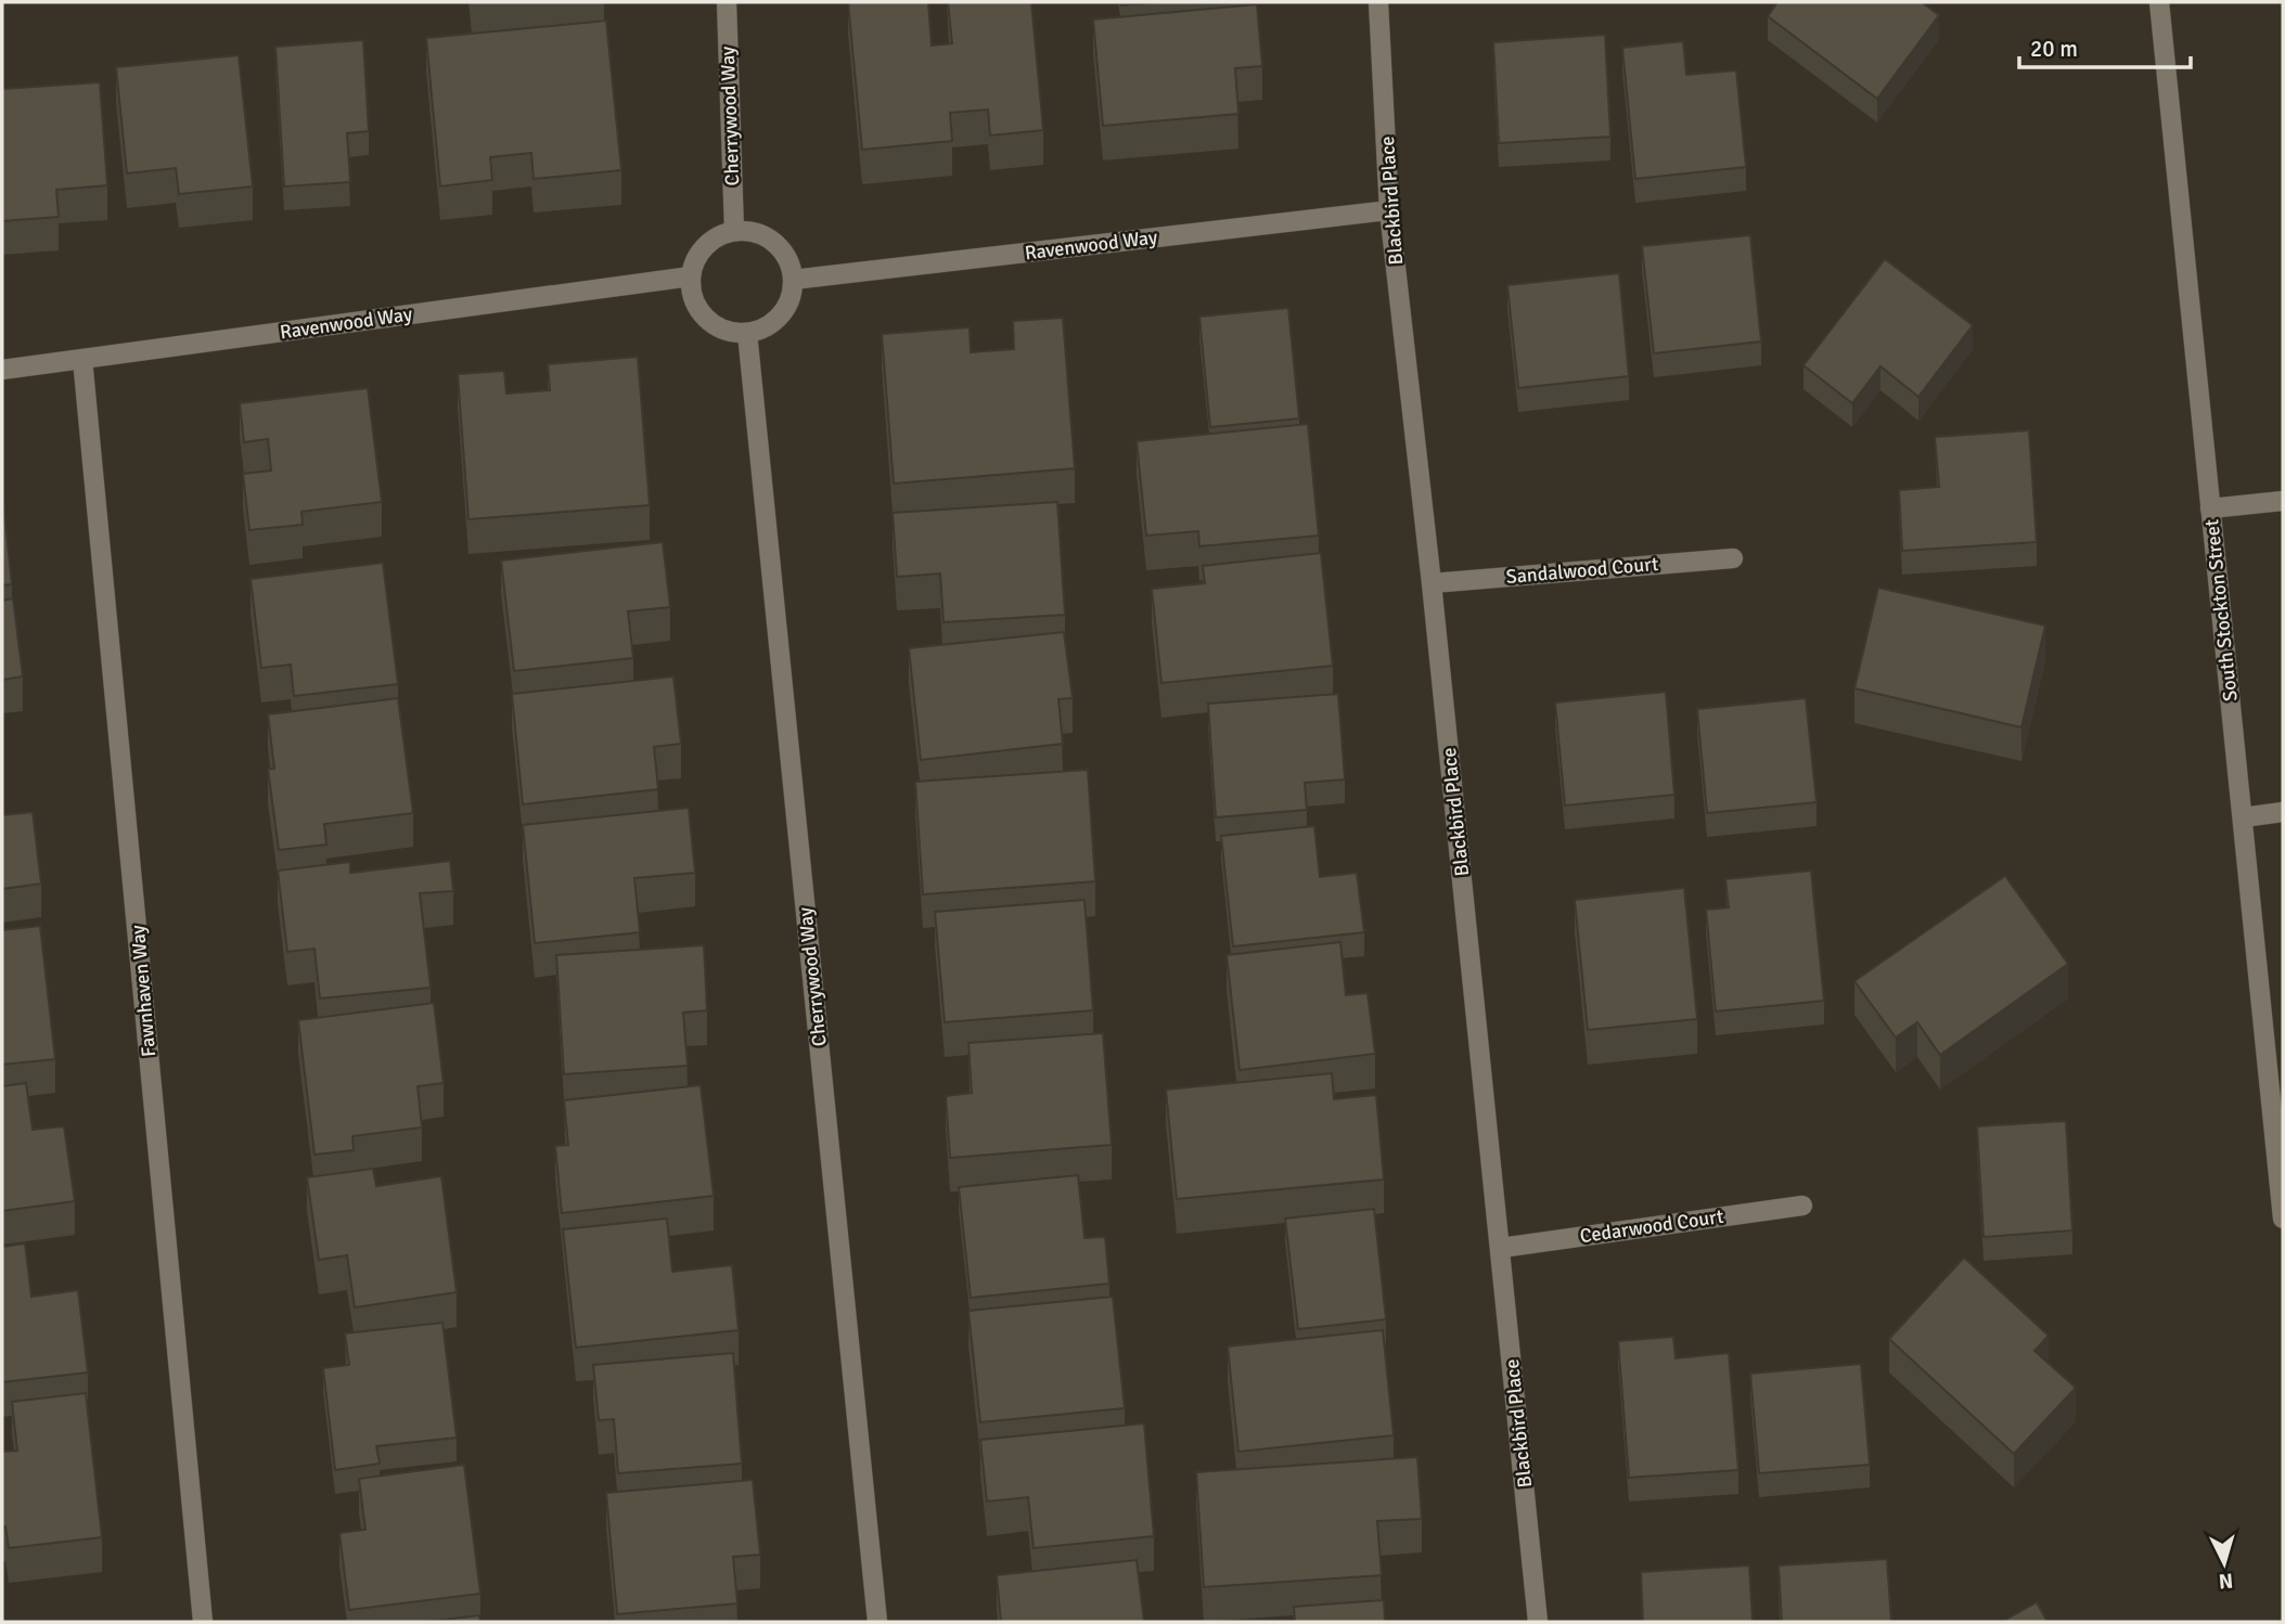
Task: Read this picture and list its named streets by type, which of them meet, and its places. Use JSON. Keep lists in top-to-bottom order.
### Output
{
  "streets": {
    "street": [
      "Cherrywood Way",
      "Blackbird Place",
      "Ravenwood Way",
      "Sandalwood Court",
      "South Stockton Street",
      "Fawnhaven Way",
      "Cedarwood Court"
    ]
  },
  "crossings": [
    ["Cherrywood Way", "Ravenwood Way"],
    ["Blackbird Place", "Ravenwood Way"],
    ["Blackbird Place", "Sandalwood Court"],
    ["Blackbird Place", "Cedarwood Court"],
    ["Ravenwood Way", "Fawnhaven Way"]
  ],
  "scale_bar": "20 m",
  "north": "bottom"
}
